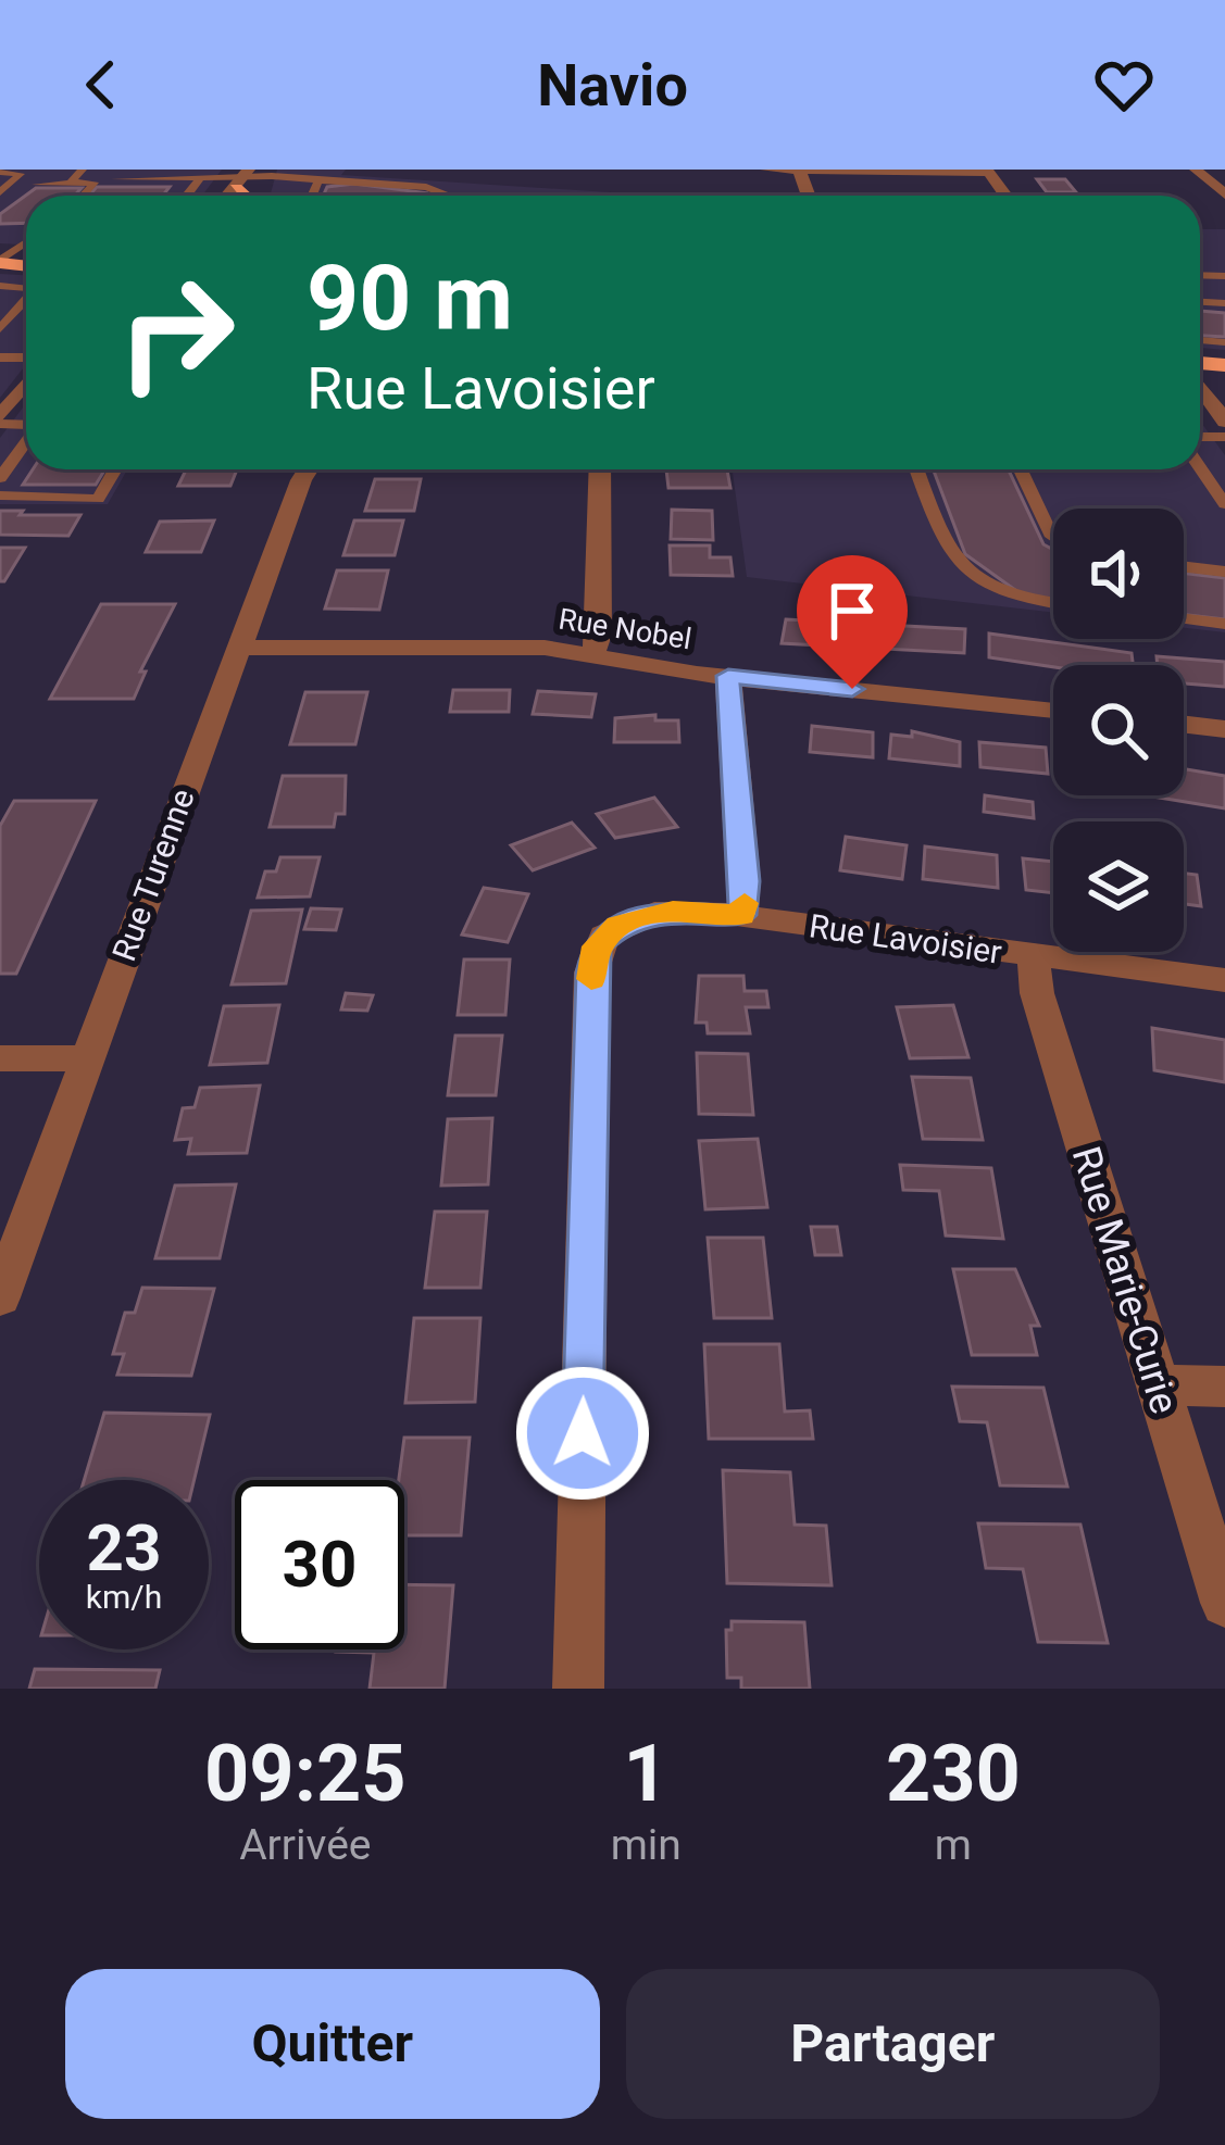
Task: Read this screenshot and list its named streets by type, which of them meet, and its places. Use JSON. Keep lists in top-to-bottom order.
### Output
{
  "streets": {
    "street": [
      "Rue Nobel",
      "Rue Turenne",
      "Rue Lavoisier",
      "Rue Marie-Curie"
    ]
  },
  "crossings": [
    ["Rue Nobel", "Rue Turenne"],
    ["Rue Lavoisier", "Rue Marie-Curie"]
  ],
  "page": {
    "header": "Navio",
    "turn": ["90 m", "Rue Lavoisier"],
    "speed": "23 km/h",
    "limit": "30",
    "eta": [
      "09:25",
      "Arrivée",
      "1",
      "min",
      "230",
      "m"
    ],
    "buttons": ["Quitter", "Partager"]
  }
}
